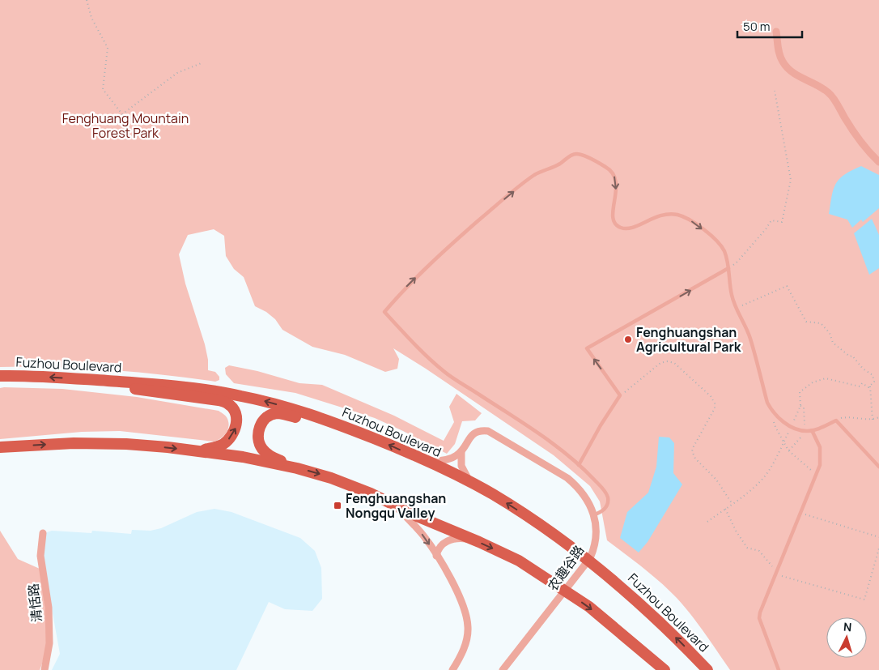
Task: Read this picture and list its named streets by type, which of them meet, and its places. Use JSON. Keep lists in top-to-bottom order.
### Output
{
  "streets": {
    "main road": ["Fuzhou Boulevard"],
    "street": ["农趣谷路", "清恬路"]
  },
  "parks": ["Fenghuang Mountain Forest Park"],
  "places": {
    "other": ["Fenghuangshan Agricultural Park"],
    "transit": ["Fenghuangshan Nongqu Valley"]
  },
  "scale_bar": "50 m",
  "north": "top"
}
